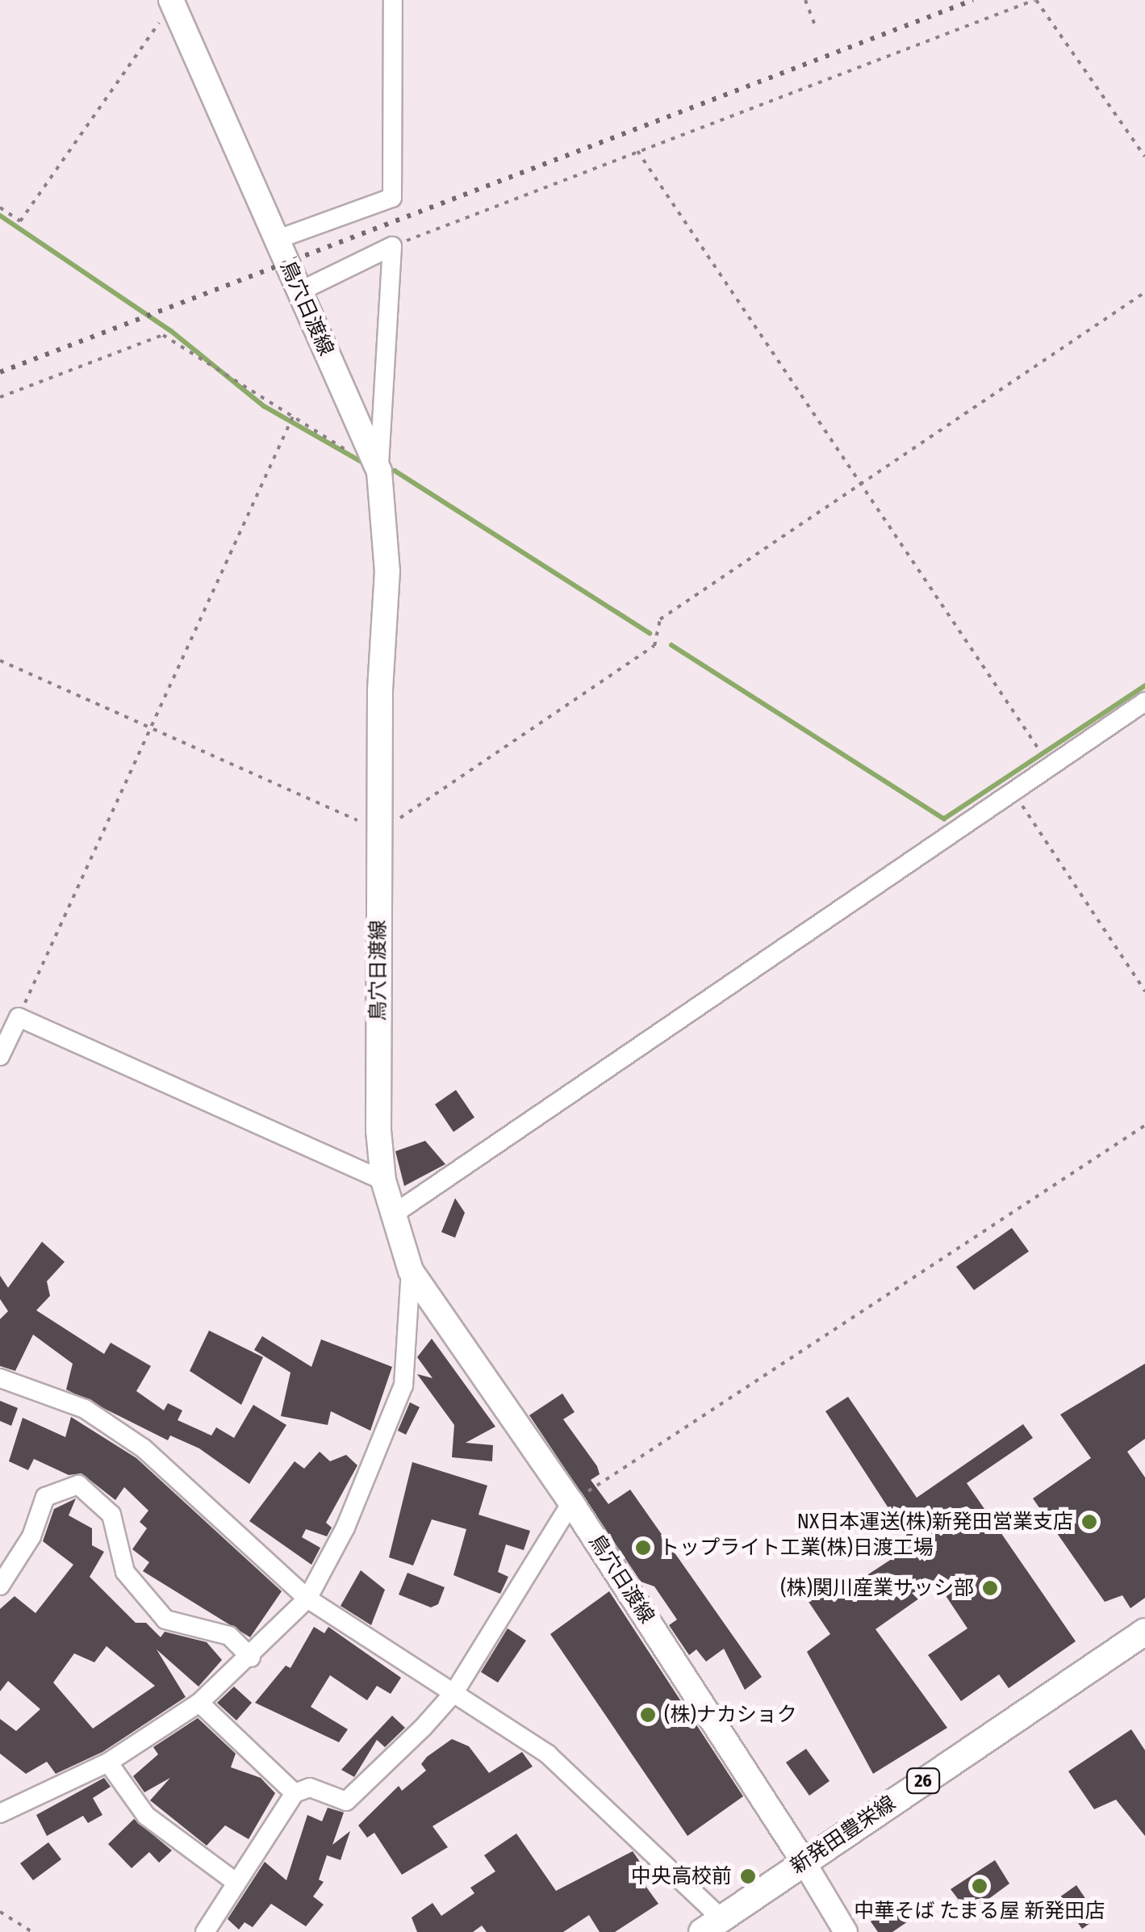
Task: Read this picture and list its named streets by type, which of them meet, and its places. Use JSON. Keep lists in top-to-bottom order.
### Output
{
  "streets": {
    "main road": ["鳥穴日渡線", "26", "新発田豊栄線"]
  },
  "crossings": [
    ["鳥穴日渡線", "新発田豊栄線"]
  ],
  "places": [
    "NX日本運送(株)新発田営業支店",
    "トップライト工業(株)日渡工場",
    "(株)関川産業サッシ部",
    "(株)ナカショク",
    "中央高校前",
    "中華そば たまる屋 新発田店"
  ]
}
